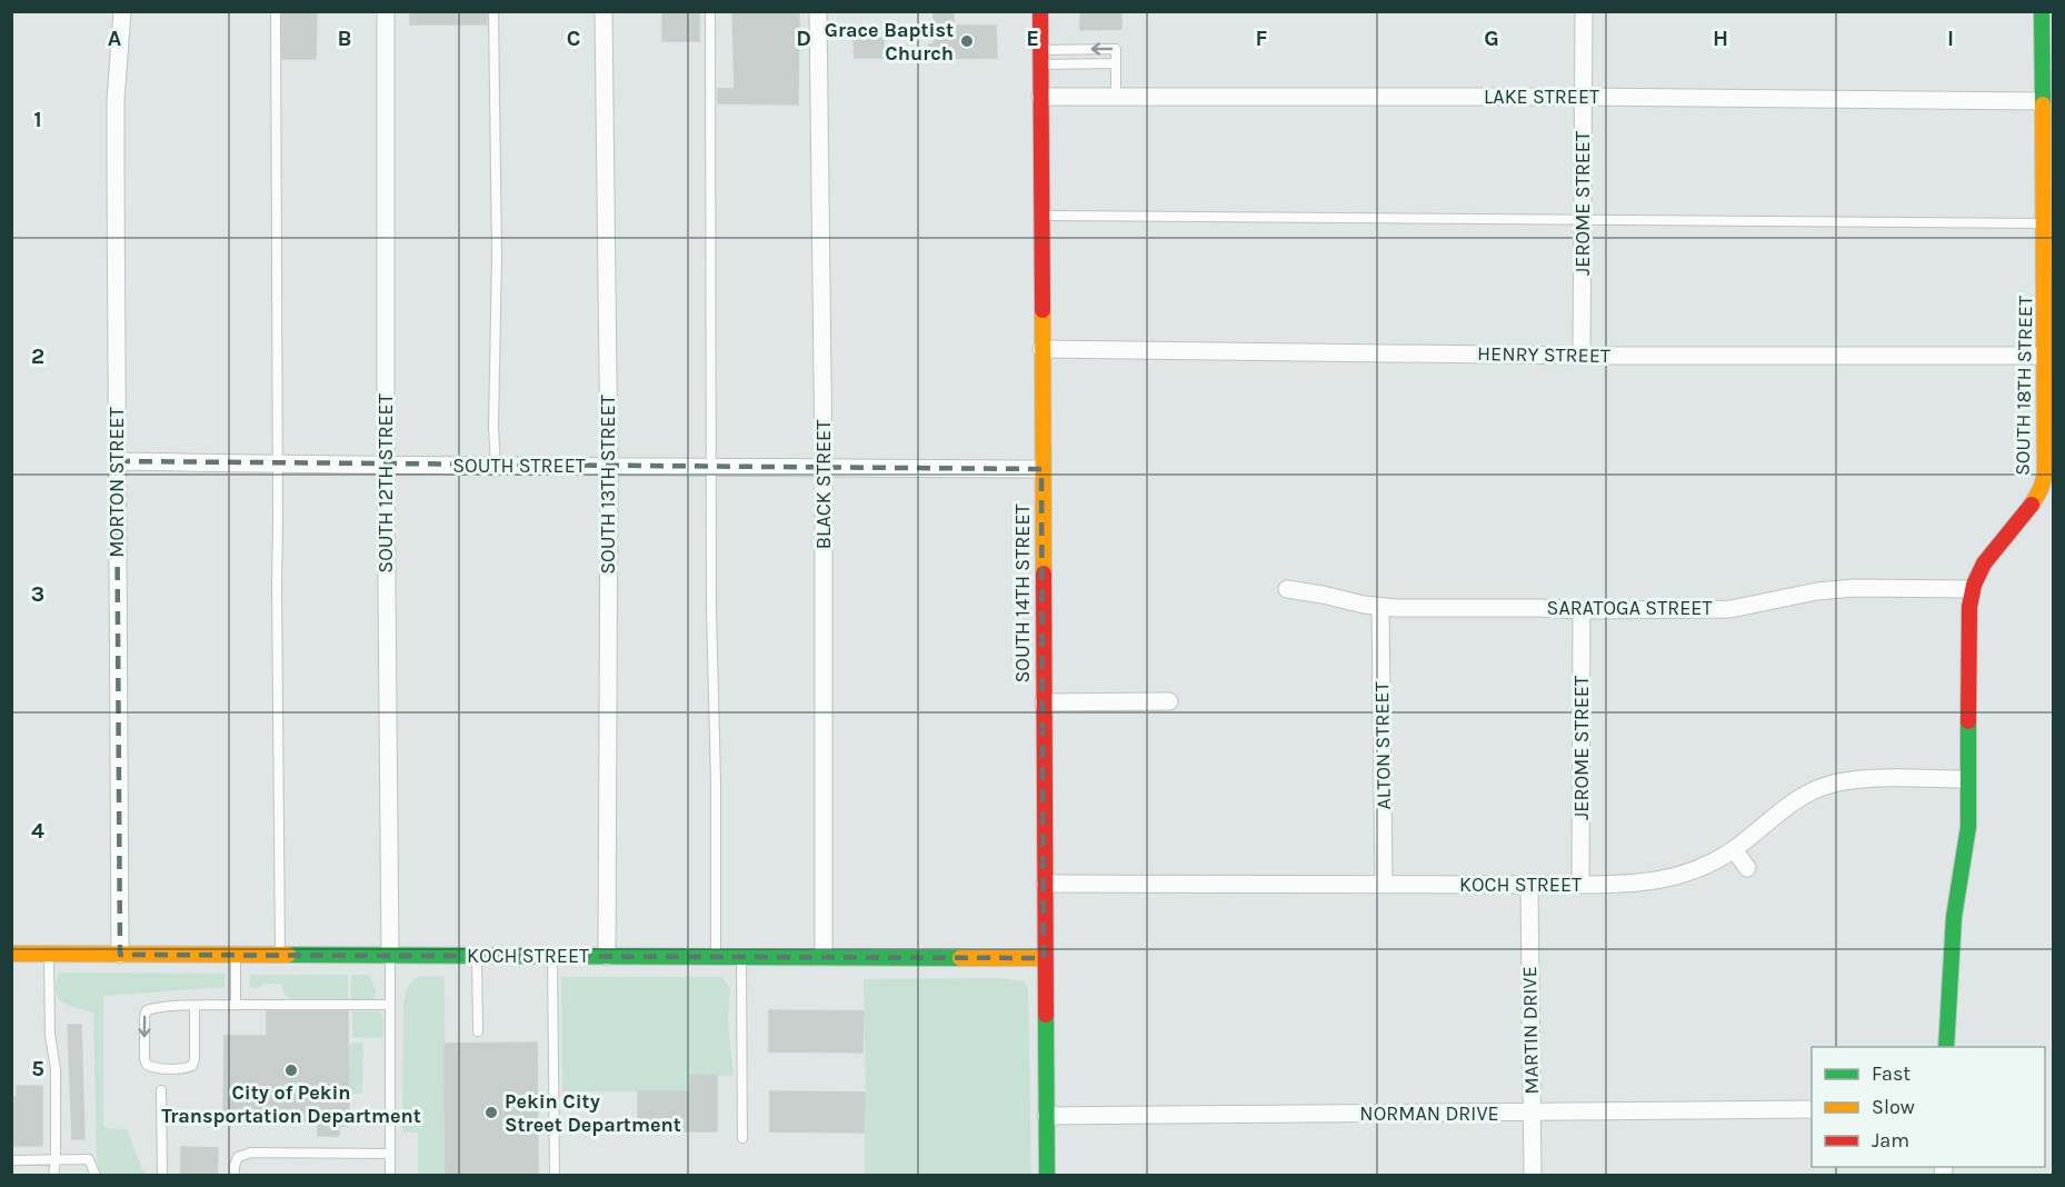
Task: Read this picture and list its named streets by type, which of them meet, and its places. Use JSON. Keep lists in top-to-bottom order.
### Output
{
  "streets": {
    "street": [
      "LAKE STREET",
      "JEROME STREET",
      "HENRY STREET",
      "SOUTH 18TH STREET",
      "SOUTH STREET",
      "MORTON STREET",
      "SOUTH 12TH STREET",
      "SOUTH 13TH STREET",
      "BLACK STREET",
      "SOUTH 14TH STREET",
      "SARATOGA STREET",
      "ALTON STREET",
      "KOCH STREET",
      "MARTIN DRIVE",
      "NORMAN DRIVE"
    ]
  },
  "crossings": [
    ["LAKE STREET", "JEROME STREET"],
    ["LAKE STREET", "SOUTH 18TH STREET"],
    ["LAKE STREET", "SOUTH 14TH STREET"],
    ["JEROME STREET", "HENRY STREET"],
    ["JEROME STREET", "SARATOGA STREET"],
    ["JEROME STREET", "KOCH STREET"],
    ["HENRY STREET", "SOUTH 18TH STREET"],
    ["HENRY STREET", "SOUTH 14TH STREET"],
    ["SOUTH 18TH STREET", "SARATOGA STREET"],
    ["SOUTH 18TH STREET", "KOCH STREET"],
    ["SOUTH STREET", "MORTON STREET"],
    ["SOUTH STREET", "SOUTH 12TH STREET"],
    ["SOUTH STREET", "SOUTH 13TH STREET"],
    ["SOUTH STREET", "BLACK STREET"],
    ["SOUTH STREET", "SOUTH 14TH STREET"],
    ["MORTON STREET", "KOCH STREET"],
    ["SOUTH 12TH STREET", "KOCH STREET"],
    ["SOUTH 13TH STREET", "KOCH STREET"],
    ["BLACK STREET", "KOCH STREET"],
    ["SOUTH 14TH STREET", "KOCH STREET"],
    ["SOUTH 14TH STREET", "NORMAN DRIVE"],
    ["SARATOGA STREET", "ALTON STREET"],
    ["ALTON STREET", "KOCH STREET"],
    ["KOCH STREET", "MARTIN DRIVE"],
    ["MARTIN DRIVE", "NORMAN DRIVE"]
  ],
  "places": ["Grace Baptist Church", "City of Pekin Transportation Department", "Pekin City Street Department"],
  "legend": ["Fast", "Slow", "Jam"],
  "grid": {
    "columns": [
      "A",
      "B",
      "C",
      "D",
      "E",
      "F",
      "G",
      "H",
      "I"
    ],
    "rows": [
      "1",
      "2",
      "3",
      "4",
      "5"
    ]
  }
}
